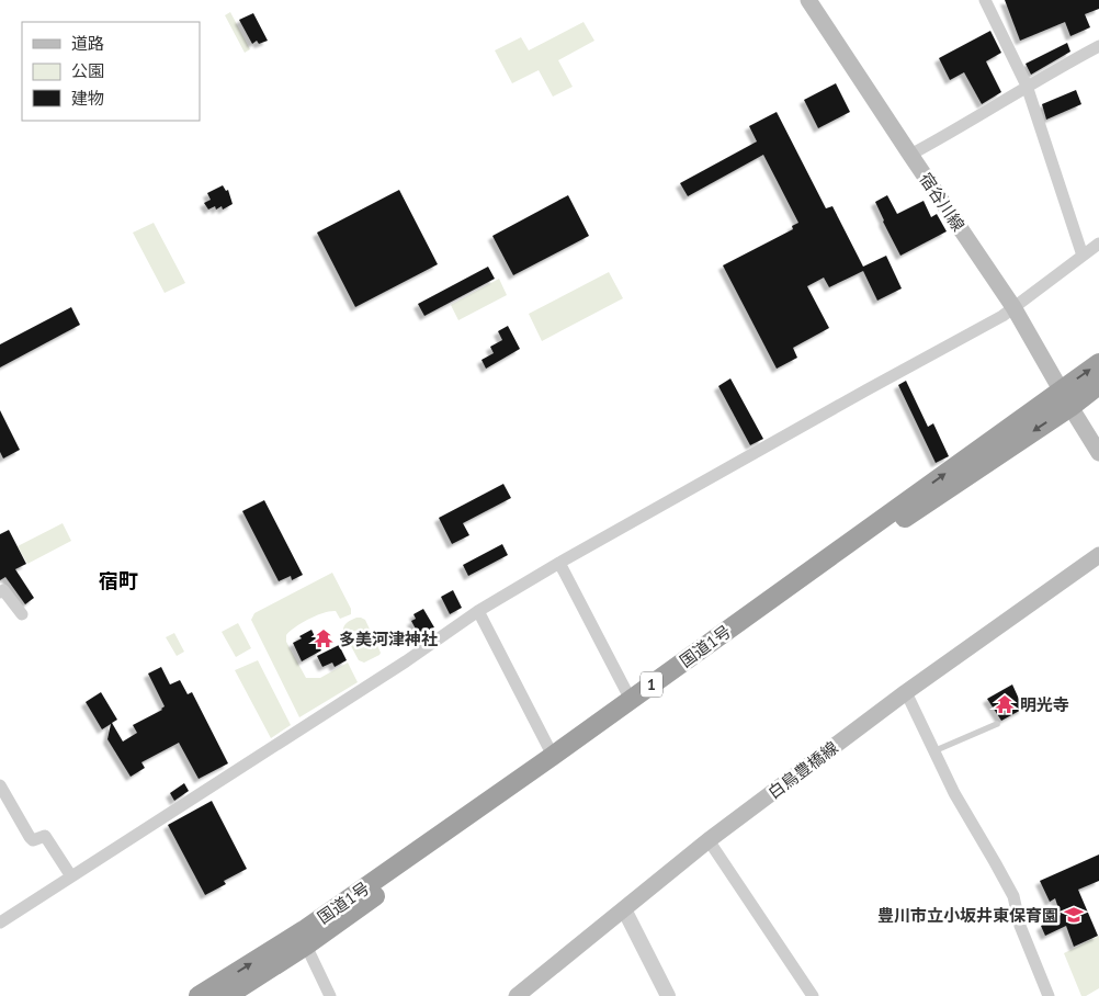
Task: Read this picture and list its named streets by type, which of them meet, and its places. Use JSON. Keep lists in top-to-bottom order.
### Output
{
  "streets": {
    "highway": ["国道1号", "1"],
    "main road": ["宿谷川線", "白鳥豊橋線"]
  },
  "crossings": [
    ["宿谷川線", "国道1号"]
  ],
  "districts": ["宿町"],
  "places": {
    "temple": ["多美河津神社", "明光寺"],
    "school or university": ["豊川市立小坂井東保育園"]
  },
  "legend": ["道路", "公園", "建物"]
}
